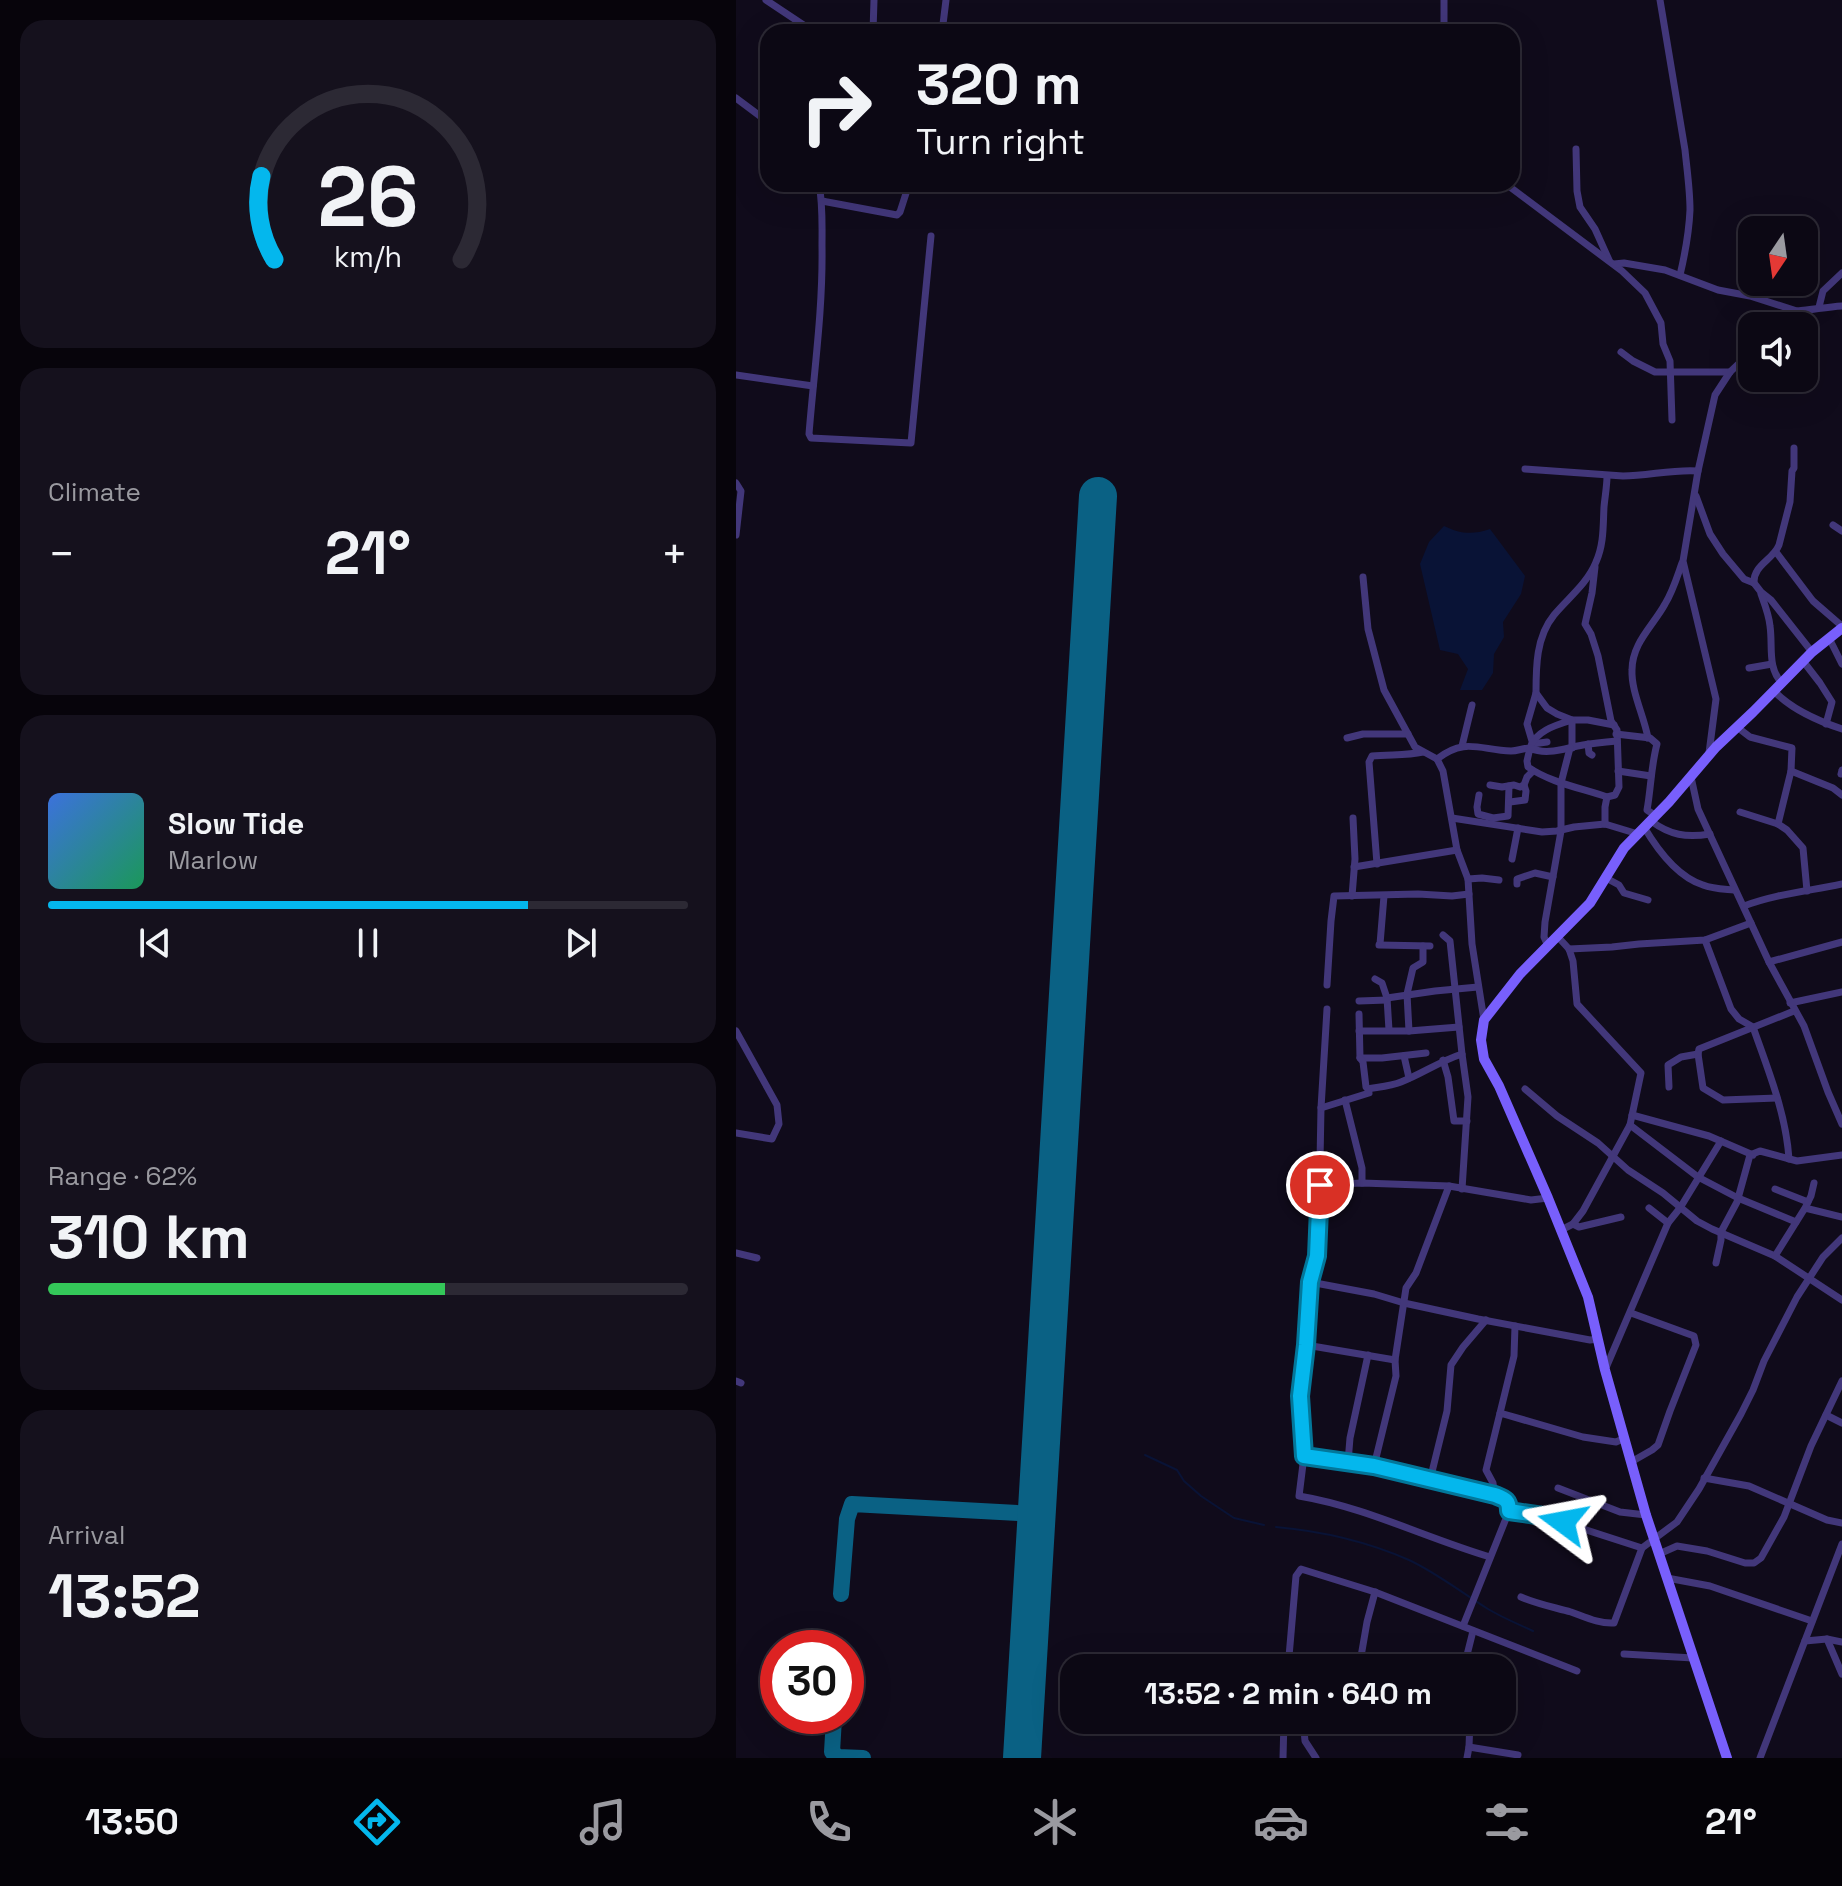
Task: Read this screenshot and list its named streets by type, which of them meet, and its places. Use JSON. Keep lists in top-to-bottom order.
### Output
{
  "north": "bottom",
  "page": {
    "turn": ["320 m", "Turn right"],
    "tile": [
      "Climate",
      ["Range · 62%", "310 km"],
      ["Arrival", "13:52"]
    ],
    "heat": ["−", "21°", "+"],
    "song": ["Slow Tide", "Marlow"],
    "limit": "30",
    "trip": "13:52 · 2 min · 640 m",
    "tabs": ["13:50", "21°"],
    "gauge": ["26", "km/h"]
  }
}
